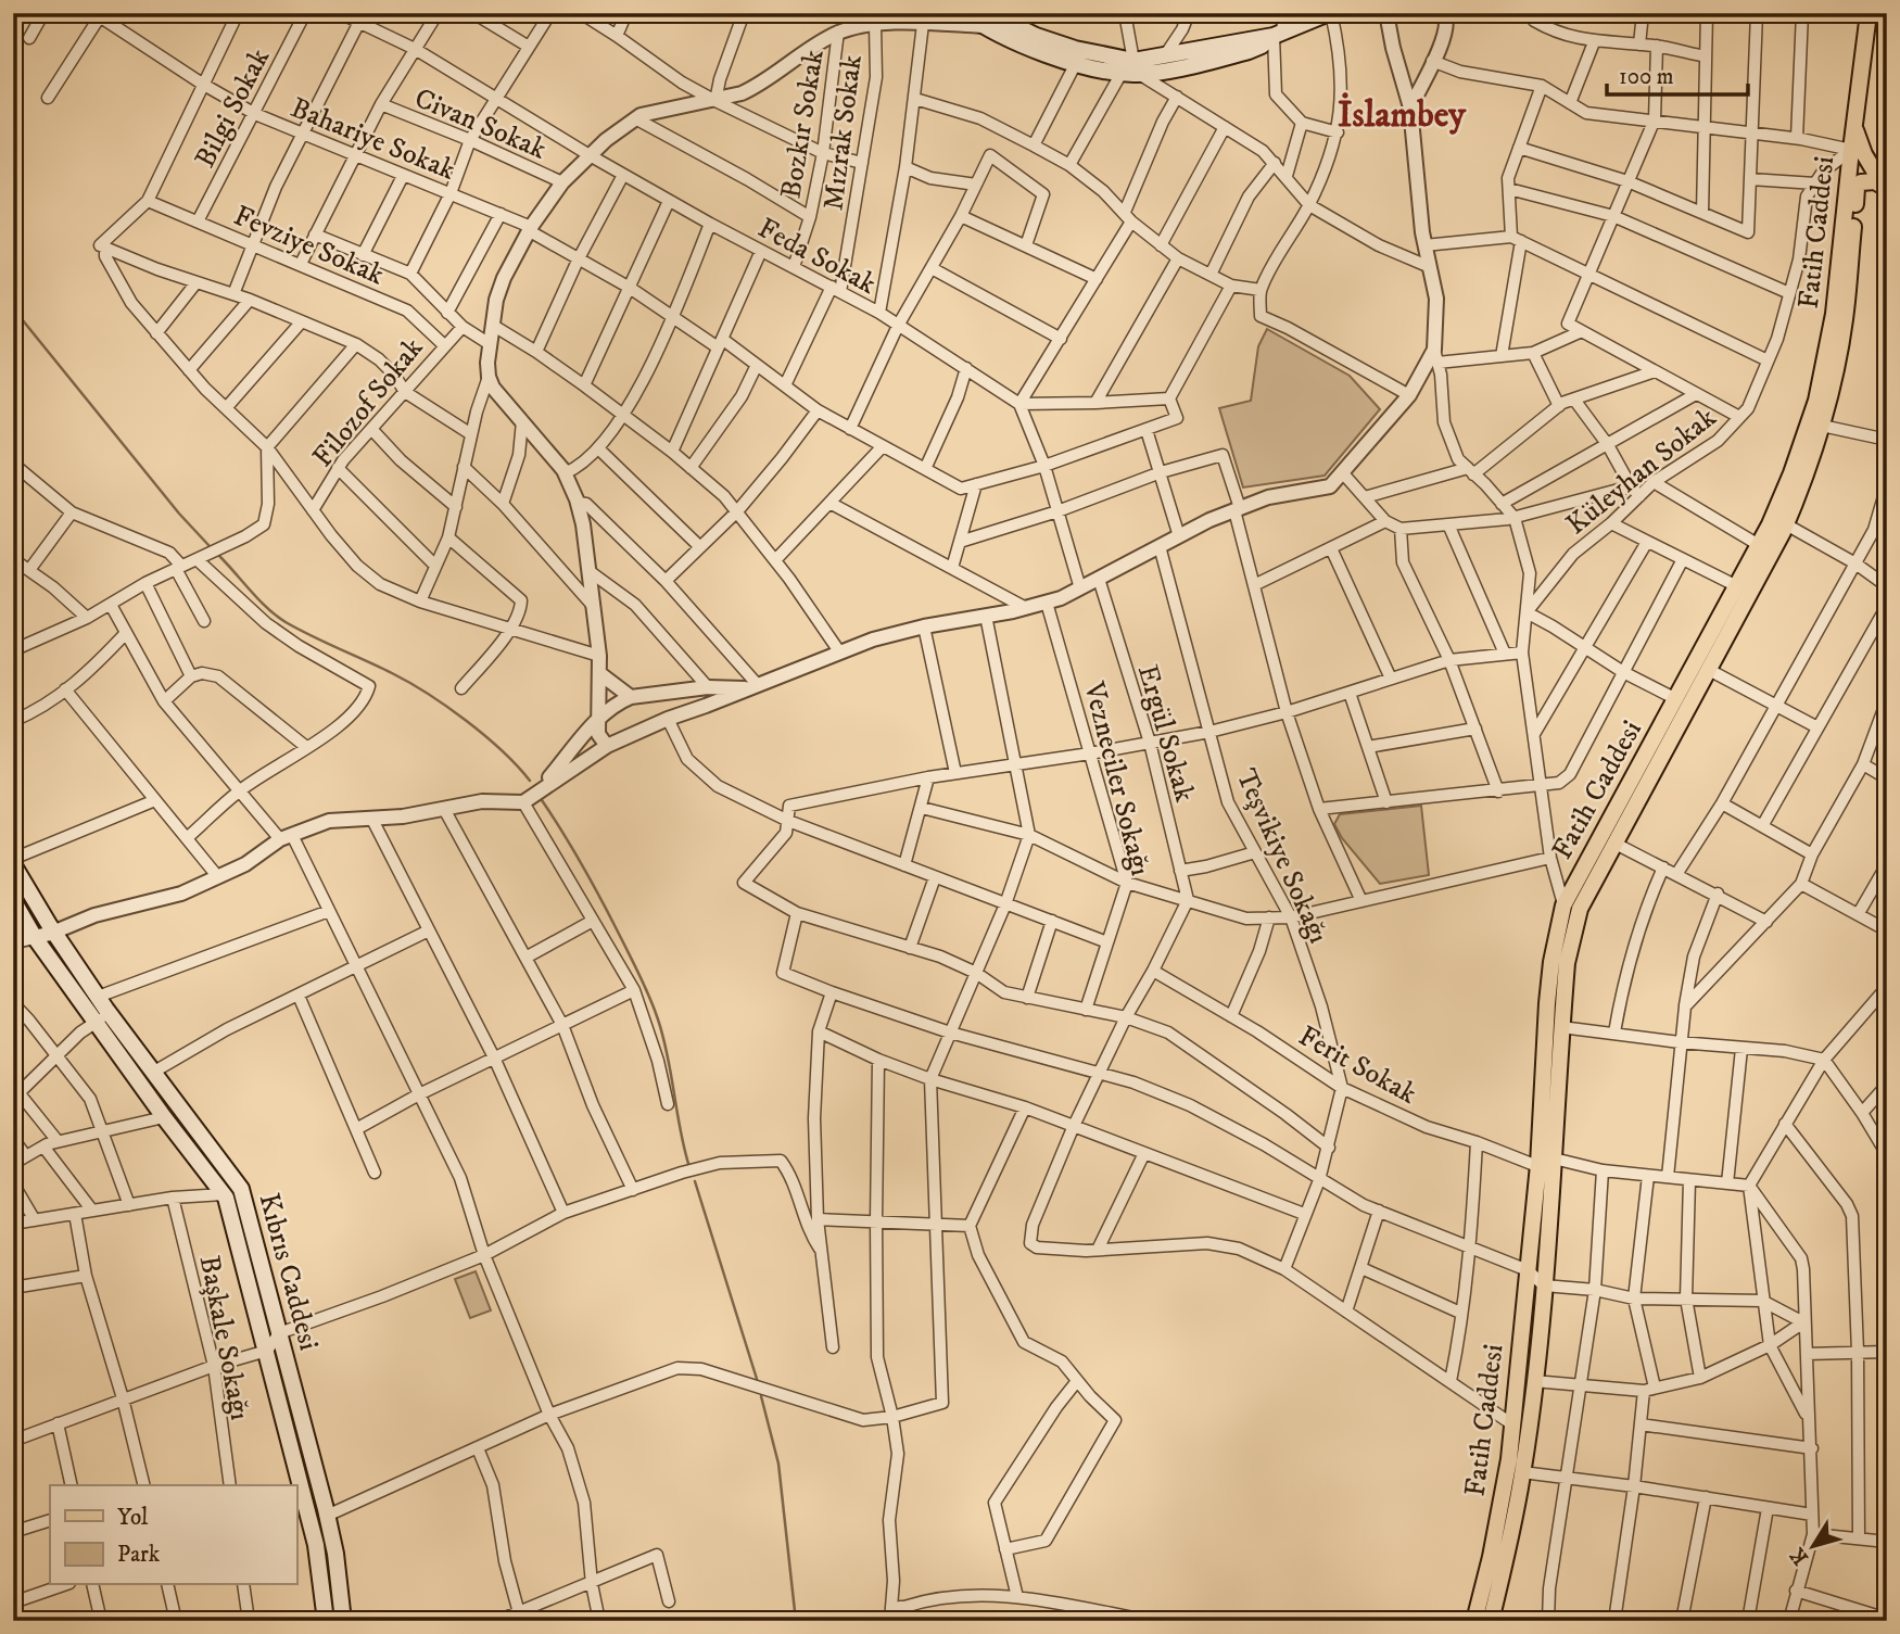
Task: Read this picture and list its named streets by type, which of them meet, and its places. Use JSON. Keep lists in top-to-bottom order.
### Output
{
  "streets": {
    "main road": ["Fatih Caddesi", "Kıbrıs Caddesi"],
    "street": [
      "Bilgi Sokak",
      "Civan Sokak",
      "Bozkır Sokak",
      "Mızrak Sokak",
      "Bahariye Sokak",
      "Fevziye Sokak",
      "Feda Sokak",
      "Filozof Sokak",
      "Küleyhan Sokak",
      "Ergül Sokak",
      "Vezneciler Sokağı",
      "Teşvikiye Sokağı",
      "Ferit Sokak",
      "Başkale Sokağı"
    ]
  },
  "crossings": [
    ["Bilgi Sokak", "Bahariye Sokak"],
    ["Bilgi Sokak", "Fevziye Sokak"],
    ["Bozkır Sokak", "Feda Sokak"],
    ["Mızrak Sokak", "Bahariye Sokak"],
    ["Mızrak Sokak", "Feda Sokak"],
    ["Fatih Caddesi", "Küleyhan Sokak"],
    ["Fatih Caddesi", "Ferit Sokak"],
    ["Fevziye Sokak", "Filozof Sokak"],
    ["Teşvikiye Sokağı", "Ferit Sokak"]
  ],
  "districts": ["İslambey"],
  "legend": ["Yol", "Park"],
  "scale_bar": "100 m",
  "north": "bottom left"
}
